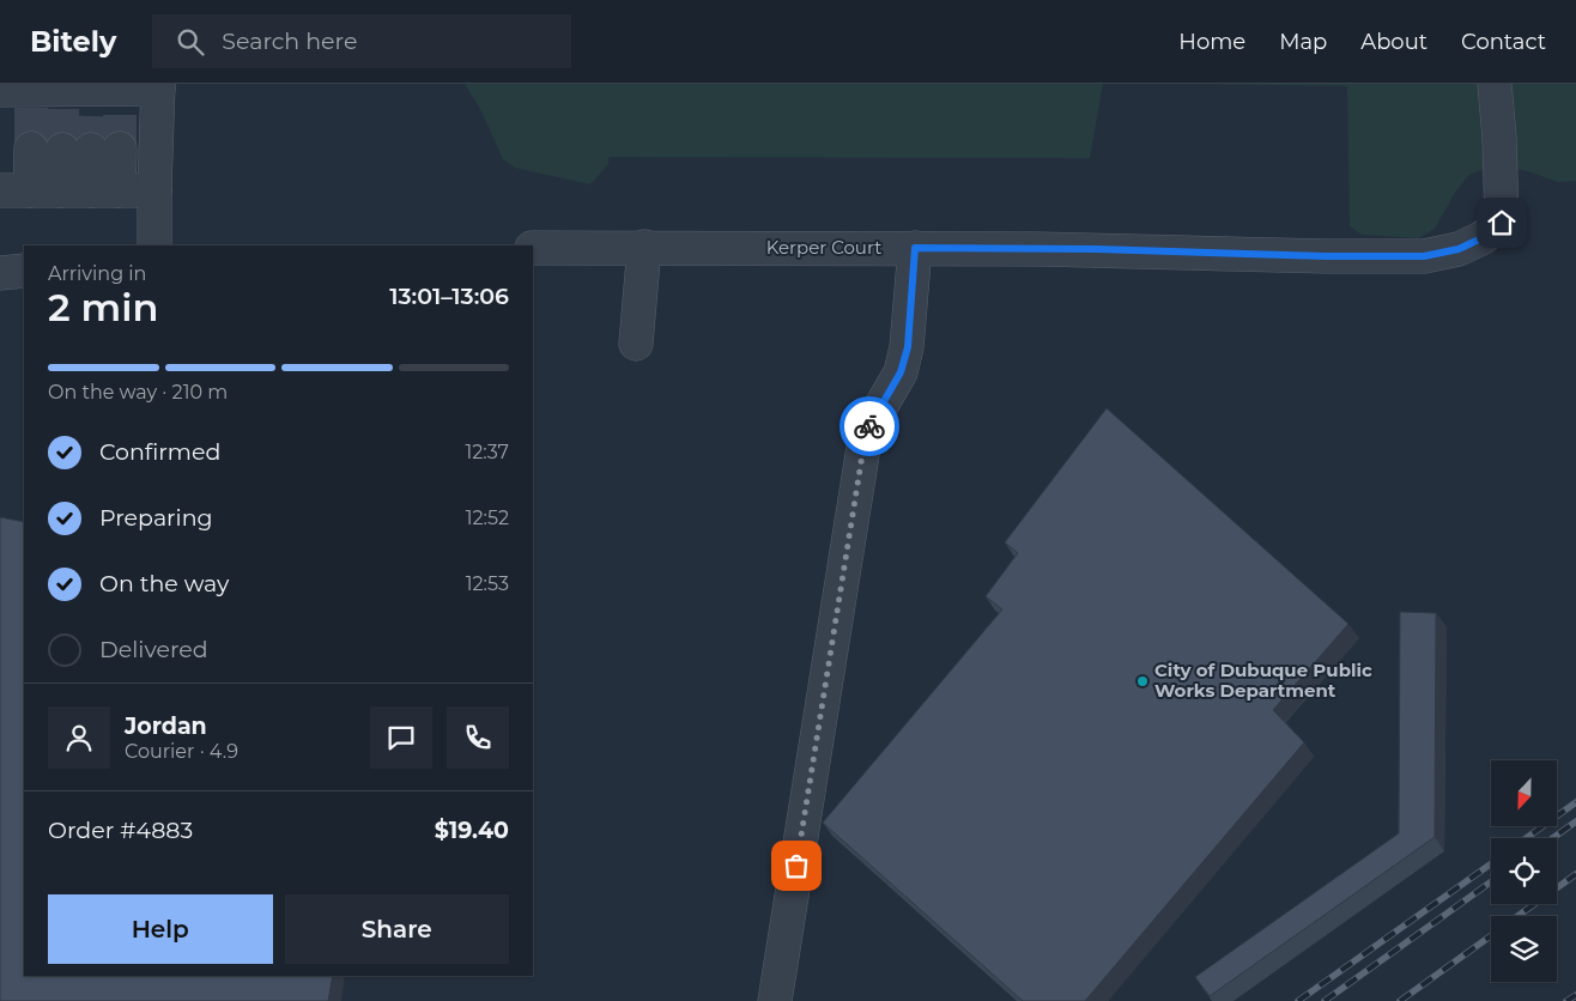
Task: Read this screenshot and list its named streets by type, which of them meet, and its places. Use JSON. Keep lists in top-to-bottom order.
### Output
{
  "streets": {
    "street": ["Kerper Court"]
  },
  "places": ["City of Dubuque Public Works Department"],
  "north": "bottom",
  "page": {
    "header": "Bitely",
    "search": "Search here",
    "nav": [
      "Home",
      "Map",
      "About",
      "Contact"
    ],
    "heading": ["2 min", "Arriving in", "13:01–13:06"],
    "panel": [
      "Jordan",
      "Courier · 4.9",
      "Order #4883",
      "$19.40"
    ],
    "bar": "On the way · 210 m",
    "list": [
      ["Confirmed", "12:37"],
      ["Preparing", "12:52"],
      ["On the way", "12:53"],
      "Delivered"
    ],
    "buttons": ["Help", "Share"]
  }
}
